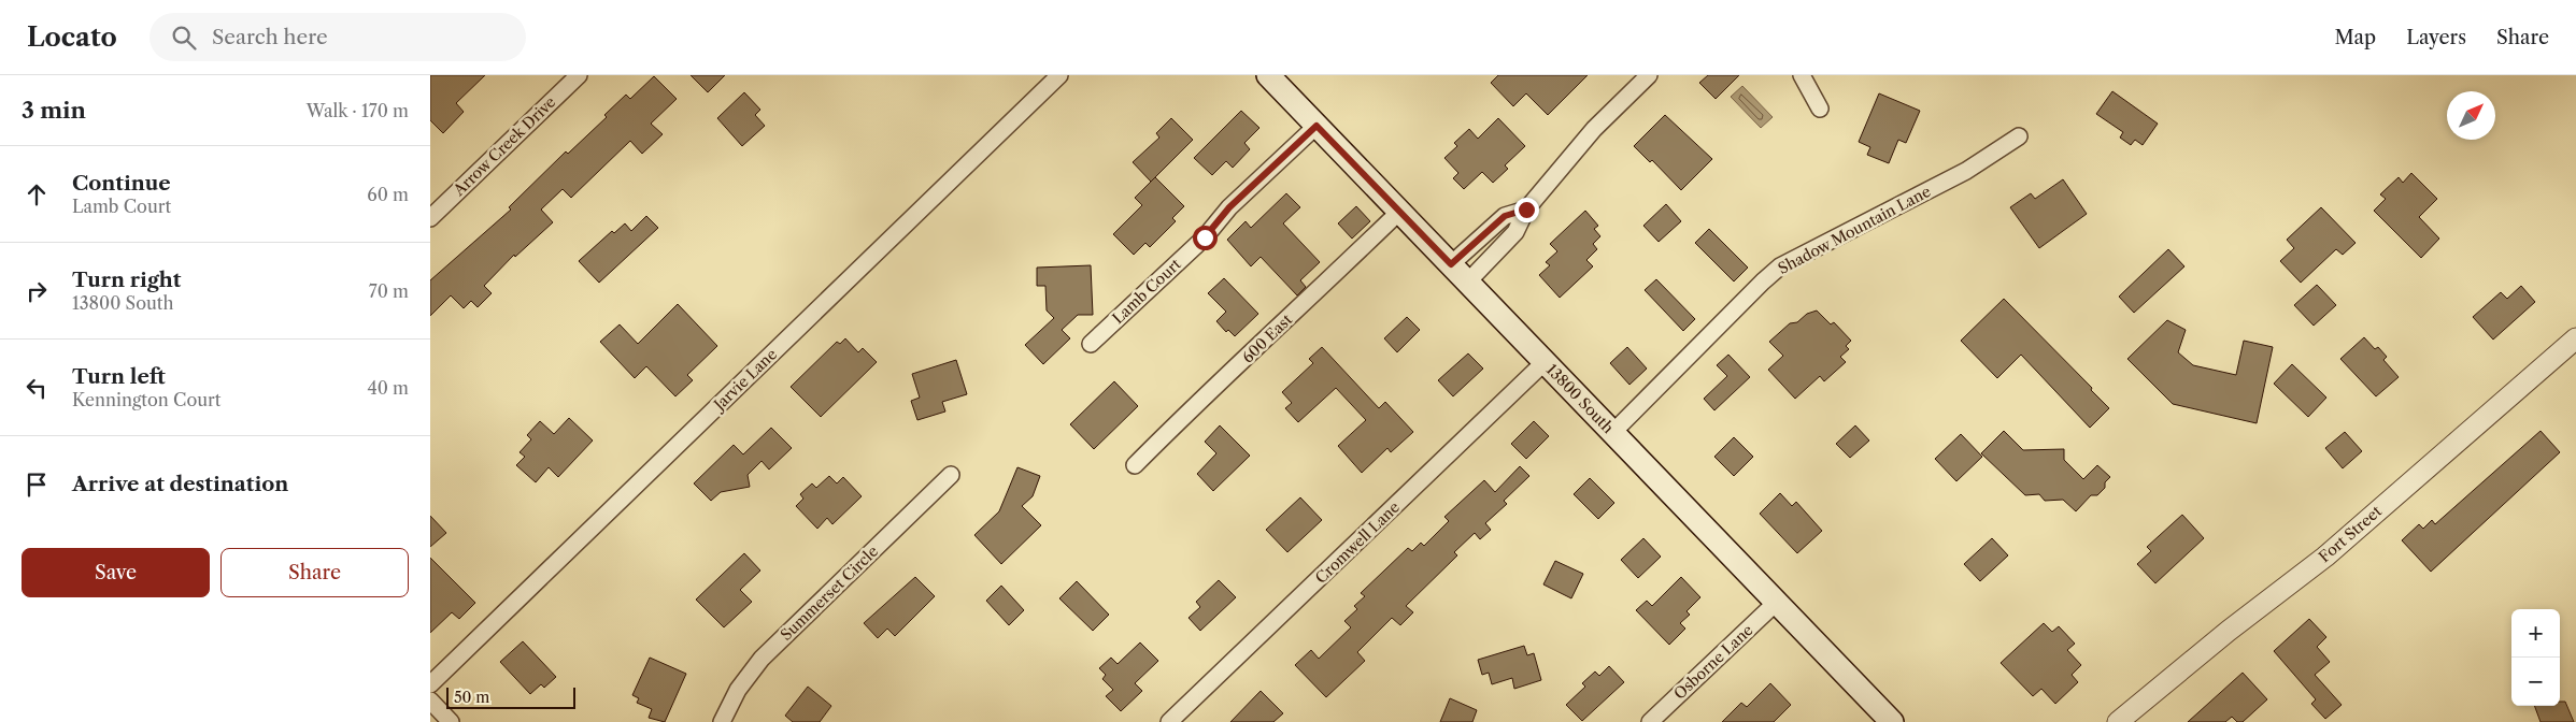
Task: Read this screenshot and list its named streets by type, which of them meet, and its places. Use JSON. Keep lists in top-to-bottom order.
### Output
{
  "streets": {
    "main road": ["13800 South"],
    "street": [
      "Arrow Creek Drive",
      "Shadow Mountain Lane",
      "Lamb Court",
      "600 East",
      "Jarvie Lane",
      "Fort Street",
      "Cromwell Lane",
      "Summerset Circle",
      "Osborne Lane"
    ]
  },
  "crossings": [
    ["Shadow Mountain Lane", "13800 South"],
    ["Lamb Court", "13800 South"],
    ["600 East", "13800 South"],
    ["13800 South", "Cromwell Lane"],
    ["13800 South", "Osborne Lane"]
  ],
  "scale_bar": "50 m",
  "north": "top right",
  "page": {
    "header": "Locato",
    "search": "Search here",
    "nav": ["Map", "Layers", "Share"],
    "heading": ["3 min", "Walk · 170 m"],
    "list": [
      ["Continue", "Lamb Court", "60 m"],
      ["Turn right", "13800 South", "70 m"],
      ["Turn left", "Kennington Court", "40 m"],
      "Arrive at destination"
    ],
    "buttons": ["Save", "Share"],
    "map_buttons": ["+", "−"],
    "scale": "50 m"
  }
}
